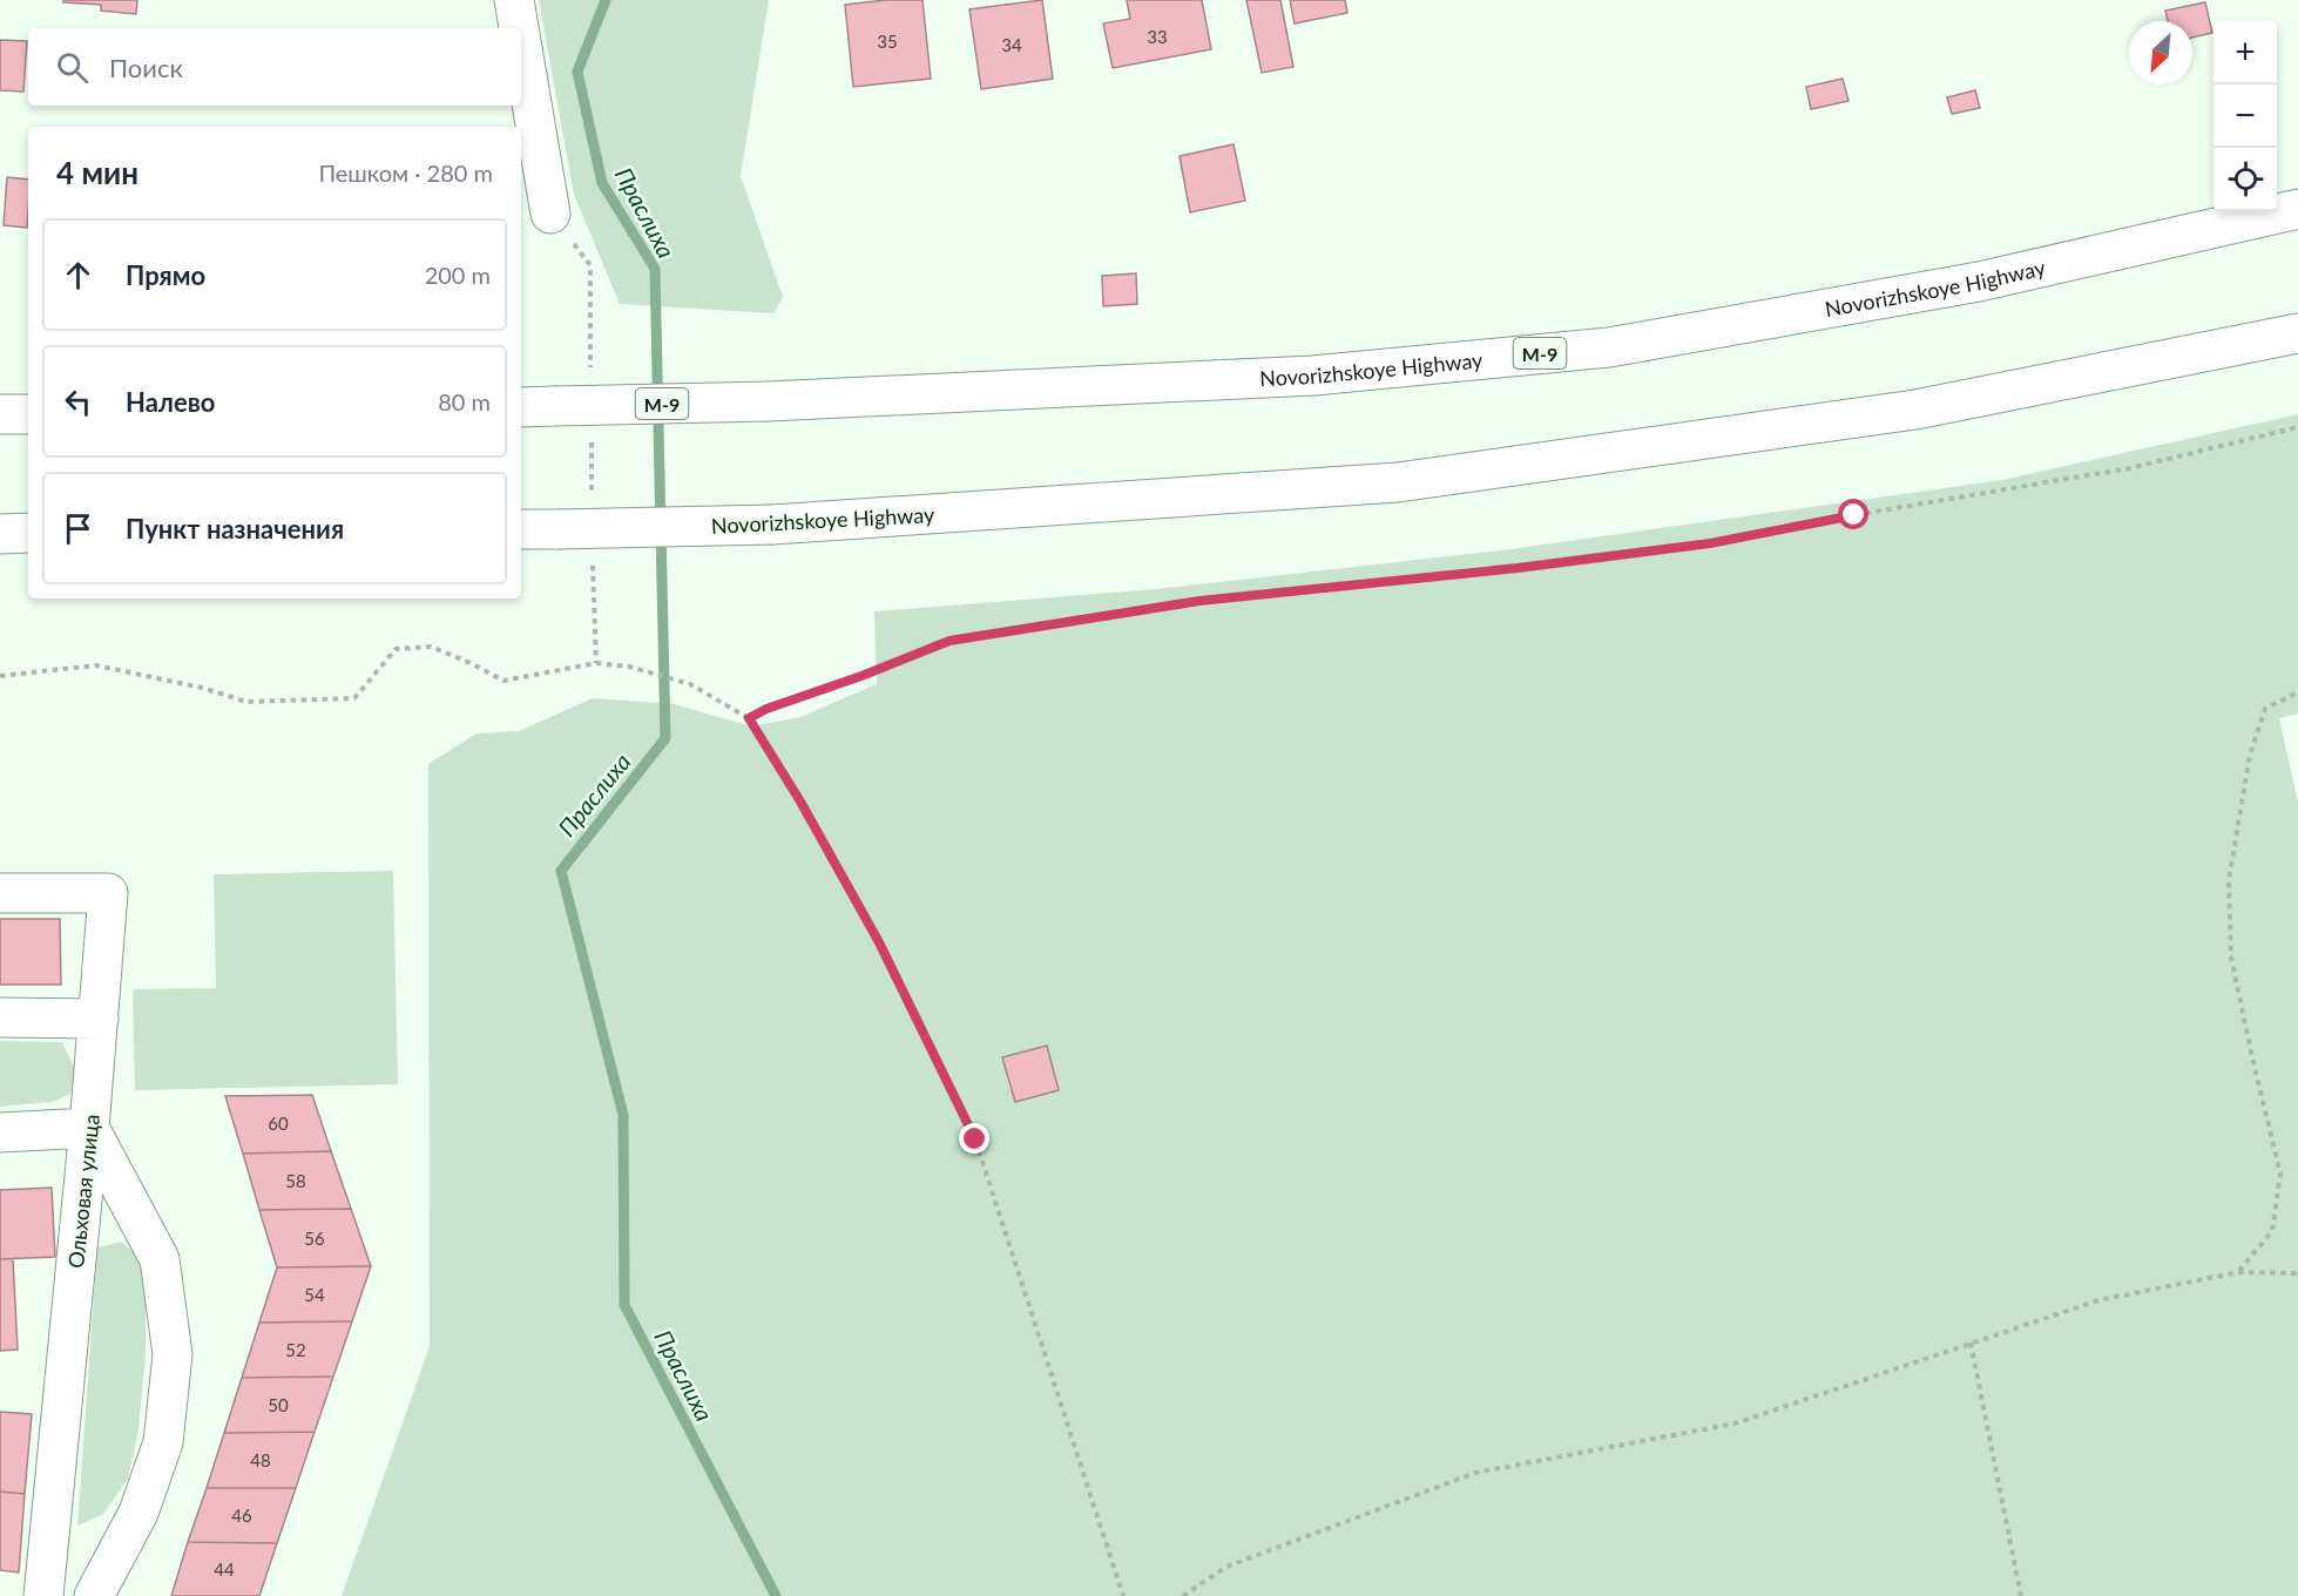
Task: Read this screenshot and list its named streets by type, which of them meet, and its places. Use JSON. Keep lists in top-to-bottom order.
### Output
{
  "streets": {
    "main road": ["Novorizhskoye Highway", "М-9", "Ольховая улица"]
  },
  "water": ["Праслиха"],
  "house_numbers": [
    "33",
    "35",
    "34",
    "60",
    "58",
    "56",
    "54",
    "52",
    "50",
    "48",
    "46",
    "44"
  ],
  "north": "bottom left",
  "page": {
    "map_buttons": ["+", "−"],
    "search": "Поиск",
    "heading": ["4 мин", "Пешком · 280 m"],
    "list": [
      ["Прямо", "200 m"],
      ["Налево", "80 m"],
      "Пункт назначения"
    ]
  }
}
